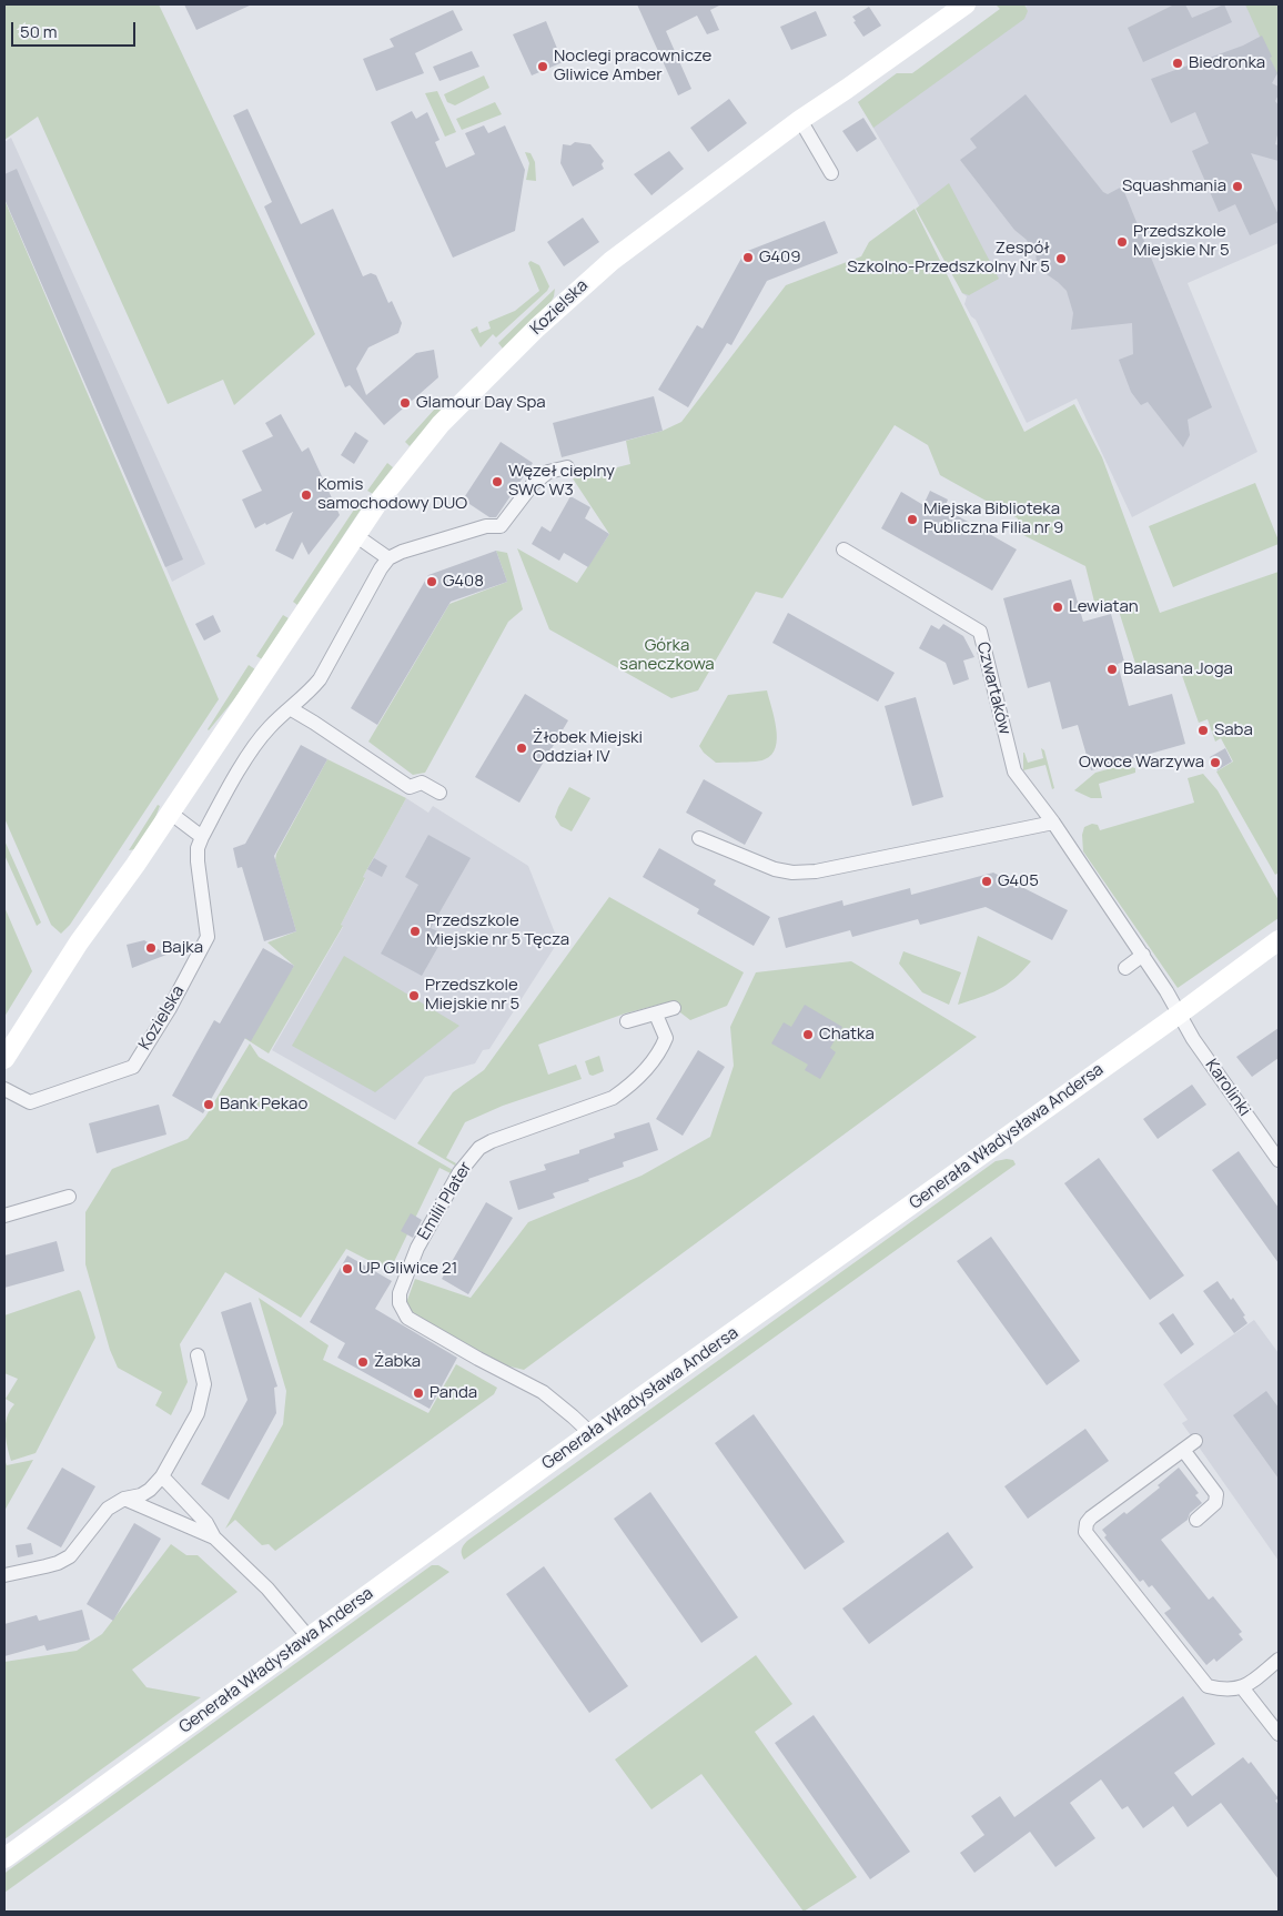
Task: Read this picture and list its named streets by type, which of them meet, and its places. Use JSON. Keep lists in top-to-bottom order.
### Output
{
  "streets": {
    "street": [
      "Kozielska",
      "Czwartaków",
      "Karolinki",
      "Generała Władysława Andersa",
      "Emilii Plater"
    ]
  },
  "crossings": [
    ["Czwartaków", "Karolinki"],
    ["Czwartaków", "Generała Władysława Andersa"],
    ["Karolinki", "Generała Władysława Andersa"],
    ["Generała Władysława Andersa", "Emilii Plater"]
  ],
  "parks": ["Górka saneczkowa"],
  "places": [
    "Biedronka",
    "Noclegi pracownicze Gliwice Amber",
    "Squashmania",
    "Przedszkole Miejskie Nr 5",
    "G409",
    "Zespół Szkolno-Przedszkolny Nr 5",
    "Glamour Day Spa",
    "Węzeł cieplny SWC W3",
    "Komis samochodowy DUO",
    "Miejska Biblioteka Publiczna Filia nr 9",
    "G408",
    "Lewiatan",
    "Balasana Joga",
    "Saba",
    "Żłobek Miejski Oddział IV",
    "Owoce Warzywa",
    "G405",
    "Przedszkole Miejskie nr 5 Tęcza",
    "Bajka",
    "Przedszkole Miejskie nr 5",
    "Chatka",
    "Bank Pekao",
    "UP Gliwice 21",
    "Żabka",
    "Panda"
  ],
  "scale_bar": "50 m"
}
